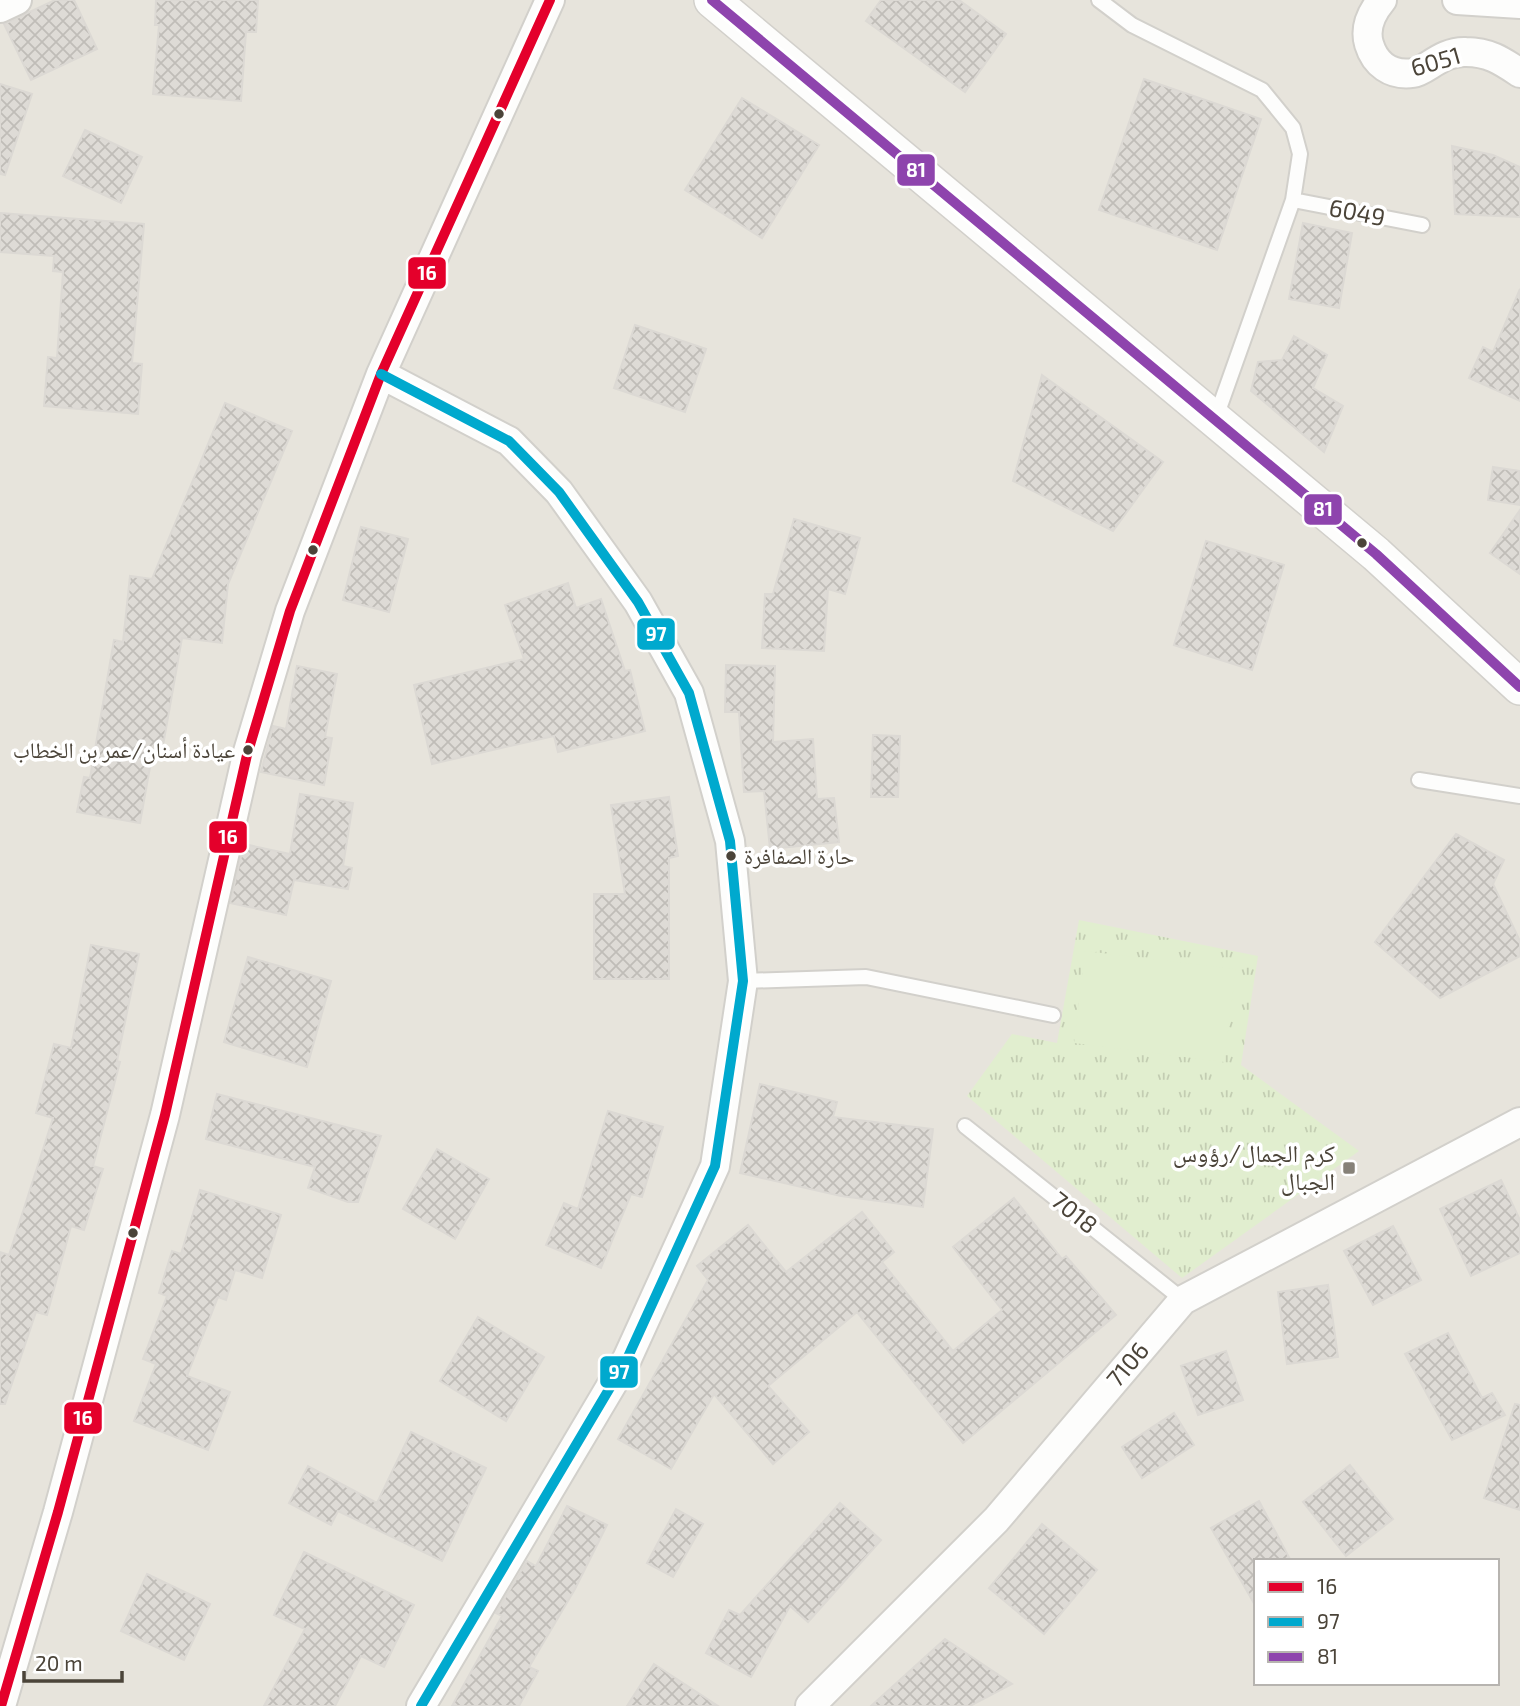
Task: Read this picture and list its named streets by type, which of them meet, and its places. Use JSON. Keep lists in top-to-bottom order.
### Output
{
  "streets": {
    "street": ["6051", "7106"],
    "lane": ["6049", "7018"]
  },
  "crossings": [
    ["7018", "7106"]
  ],
  "places": {
    "other": ["عيادة أسنان/عمر بن الخطاب", "حارة الصفافرة"],
    "transit": ["كرم الجمال/رؤوس الجبال"]
  },
  "lines": ["transit line 16", "transit line 81", "transit line 97"],
  "legend": ["16", "97", "81"],
  "scale_bar": "20 m"
}
